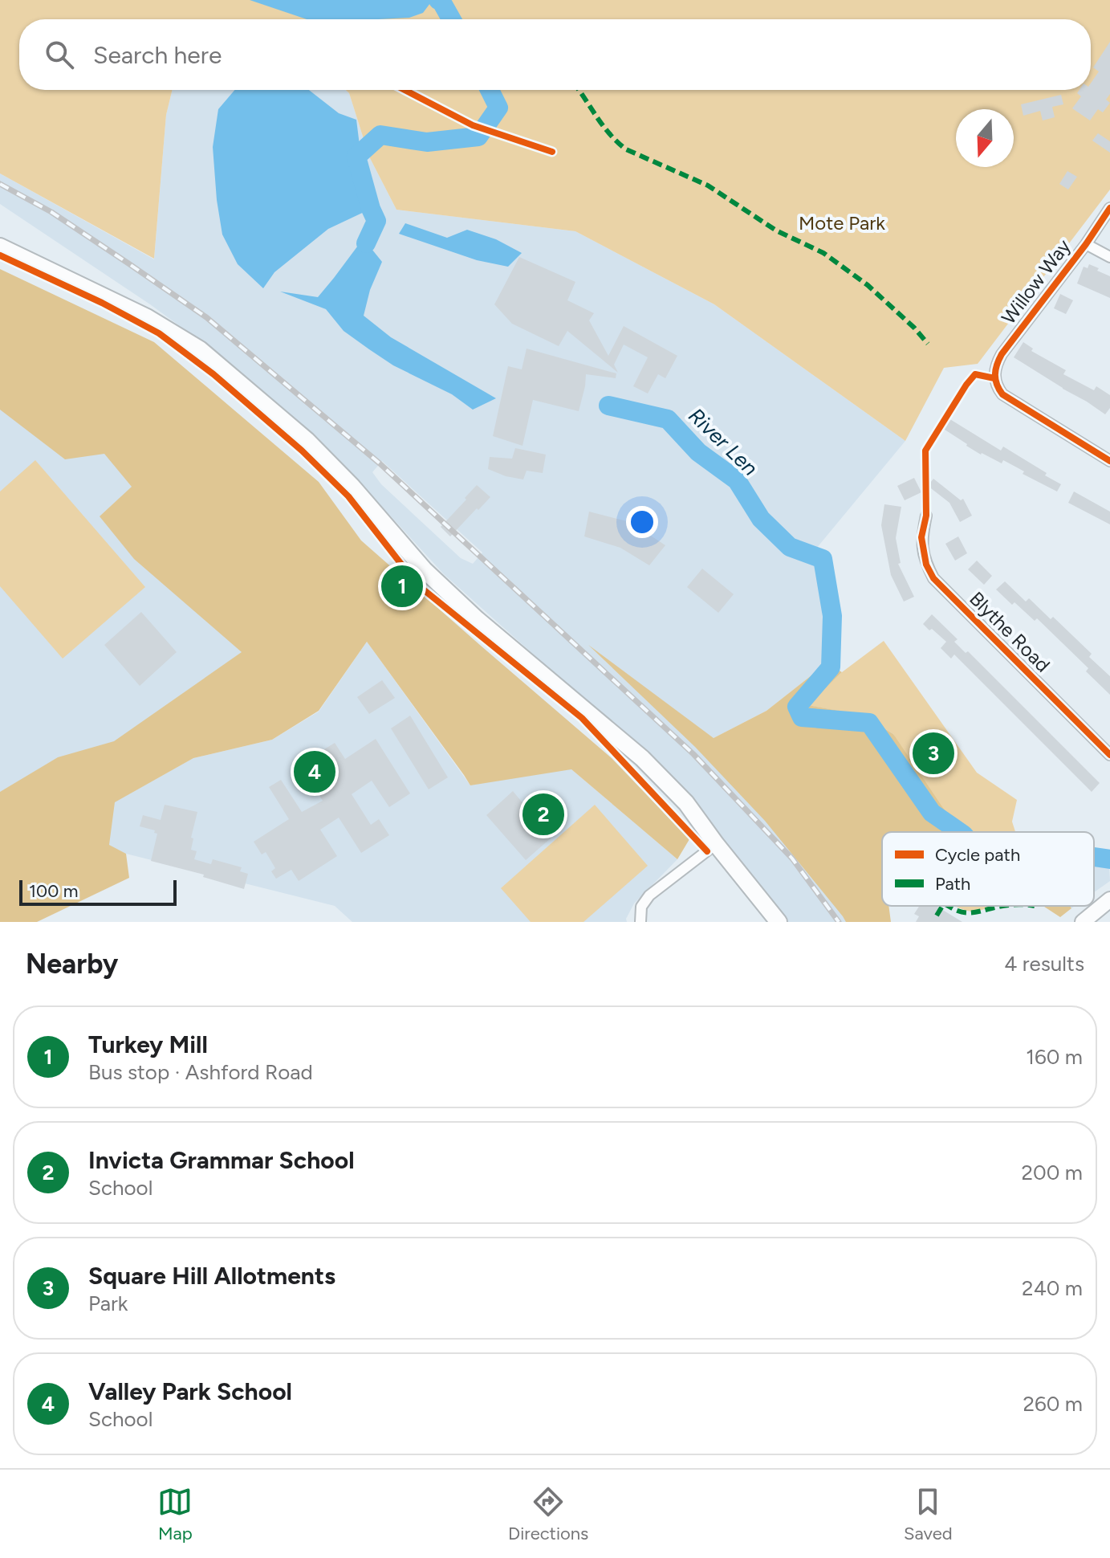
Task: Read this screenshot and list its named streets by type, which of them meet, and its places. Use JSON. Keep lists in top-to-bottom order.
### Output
{
  "streets": {
    "street": ["Willow Way", "Blythe Road"]
  },
  "water": ["River Len"],
  "parks": ["Mote Park"],
  "legend": ["Cycle path", "Path"],
  "scale_bar": "100 m",
  "north": "bottom",
  "page": {
    "search": "Search here",
    "pins": [
      "1",
      "3",
      "4",
      "2"
    ],
    "scale": "100 m",
    "heading": ["Nearby", "4 results"],
    "list": [
      {
        "mark": "1",
        "name": "Turkey Mill",
        "note": "Bus stop · Ashford Road",
        "value": "160 m"
      },
      {
        "mark": "2",
        "name": "Invicta Grammar School",
        "note": "School",
        "value": "200 m"
      },
      {
        "mark": "3",
        "name": "Square Hill Allotments",
        "note": "Park",
        "value": "240 m"
      },
      {
        "mark": "4",
        "name": "Valley Park School",
        "note": "School",
        "value": "260 m"
      }
    ],
    "nav": ["Map", "Directions", "Saved"]
  }
}
